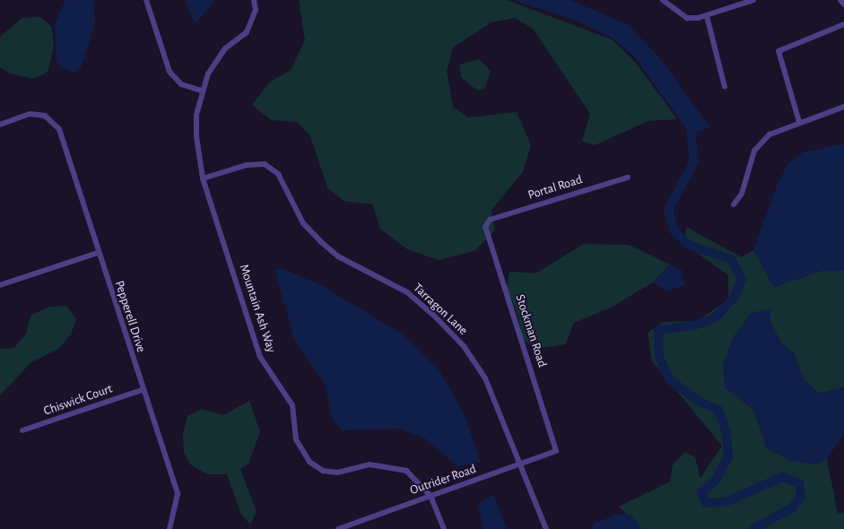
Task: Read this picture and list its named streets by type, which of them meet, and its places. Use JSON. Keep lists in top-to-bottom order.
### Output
{
  "streets": {
    "street": [
      "Portal Road",
      "Mountain Ash Way",
      "Tarragon Lane",
      "Pepperell Drive",
      "Stockman Road",
      "Chiswick Court",
      "Outrider Road"
    ]
  },
  "crossings": [
    ["Portal Road", "Stockman Road"],
    ["Mountain Ash Way", "Tarragon Lane"],
    ["Mountain Ash Way", "Outrider Road"],
    ["Tarragon Lane", "Outrider Road"],
    ["Pepperell Drive", "Chiswick Court"],
    ["Stockman Road", "Outrider Road"]
  ]
}
